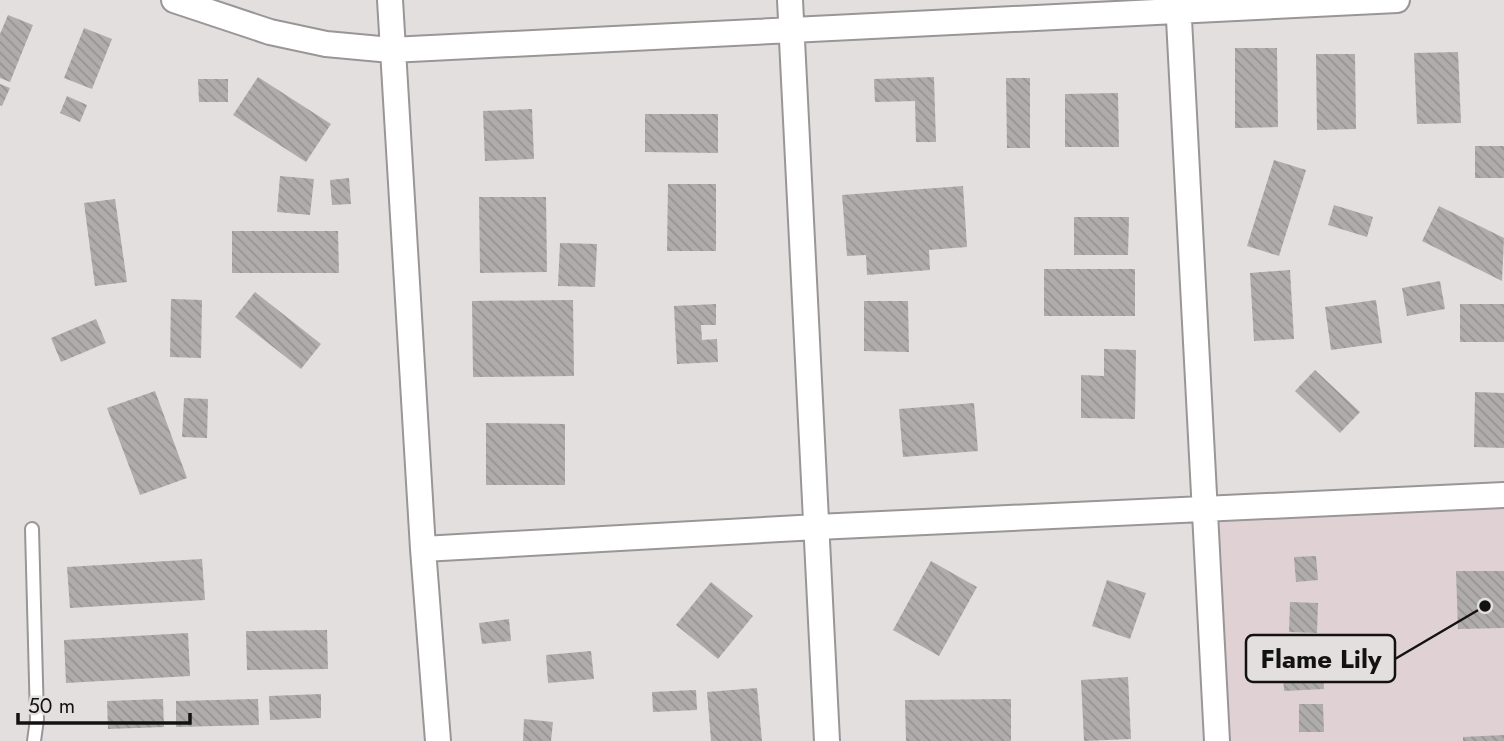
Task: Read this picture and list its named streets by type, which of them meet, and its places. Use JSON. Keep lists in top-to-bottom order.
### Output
{
  "places": ["Flame Lily"],
  "scale_bar": "50 m"
}
